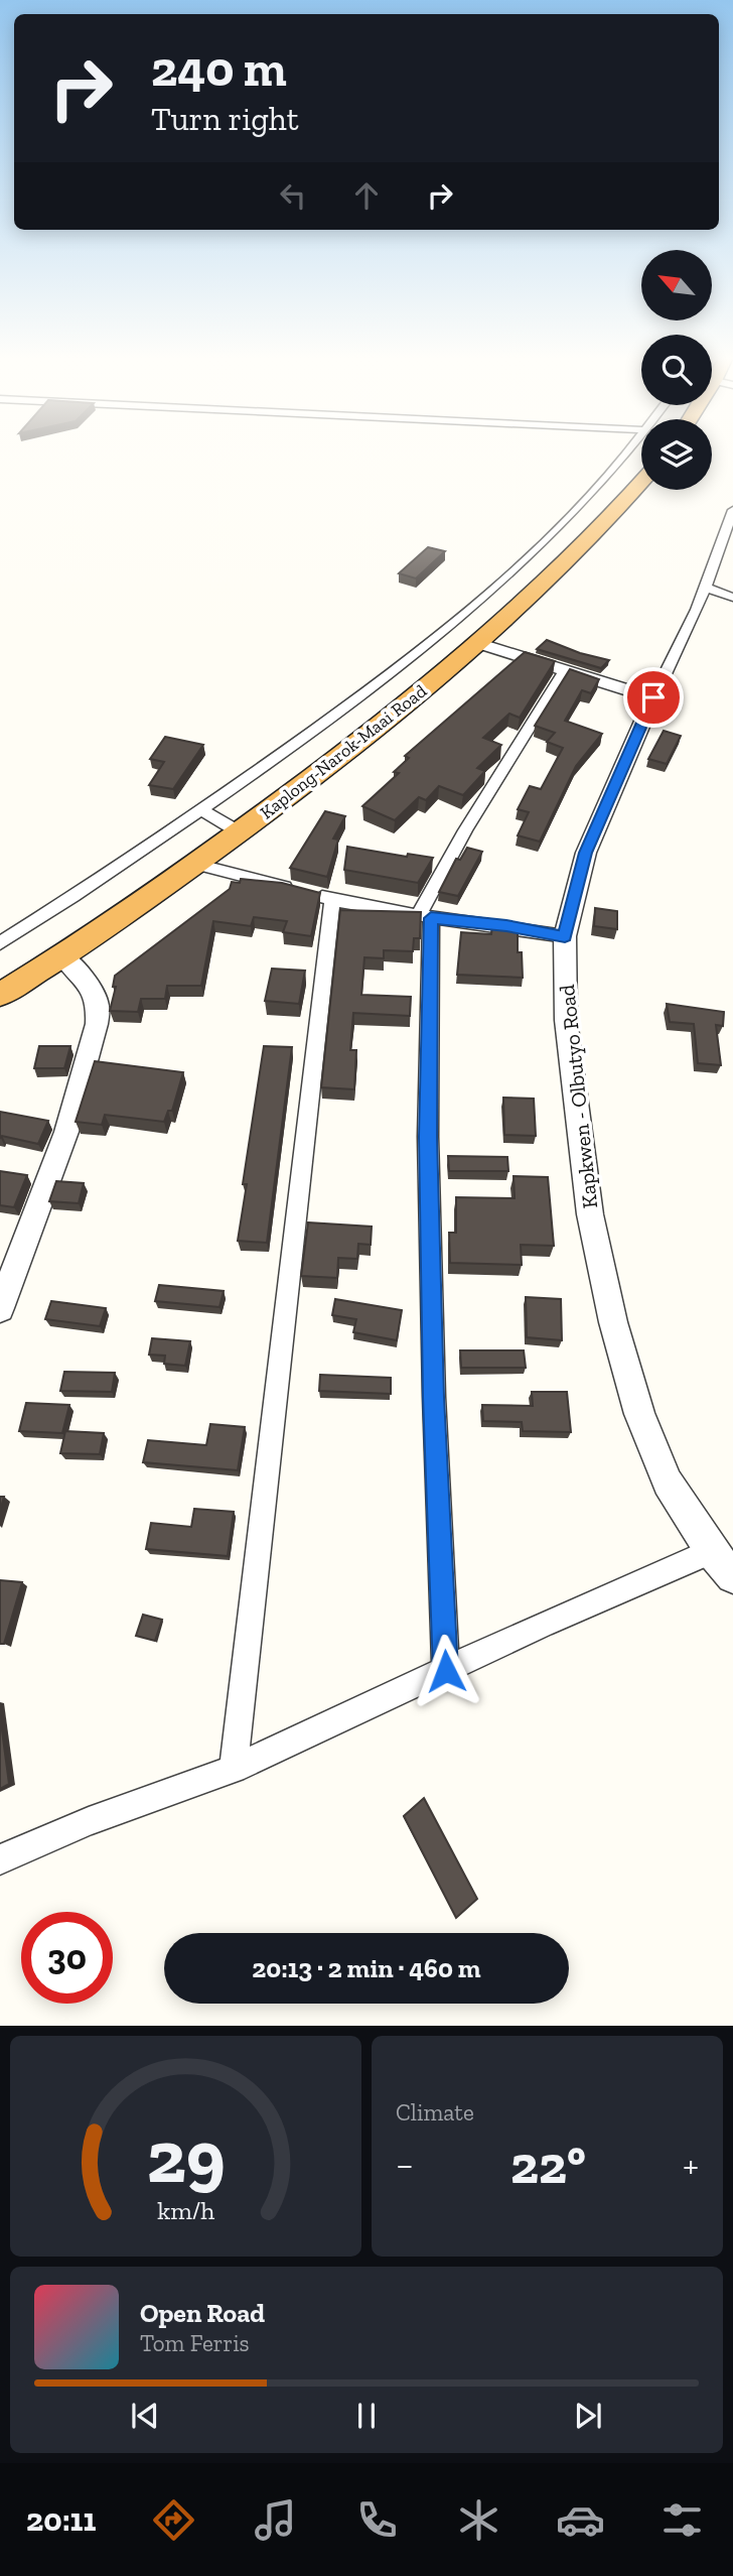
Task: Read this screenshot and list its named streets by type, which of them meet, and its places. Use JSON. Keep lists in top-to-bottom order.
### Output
{
  "streets": {
    "highway": ["Kaplong-Narok-Maai Road"],
    "street": ["Kapkwen - Olbutyo Road"]
  },
  "north": "top left",
  "page": {
    "turn": ["240 m", "Turn right"],
    "limit": "30",
    "trip": "20:13 · 2 min · 460 m",
    "tile": "Climate",
    "heat": ["−", "22°", "+"],
    "song": ["Open Road", "Tom Ferris"],
    "tabs": "20:11",
    "gauge": ["29", "km/h"]
  }
}
